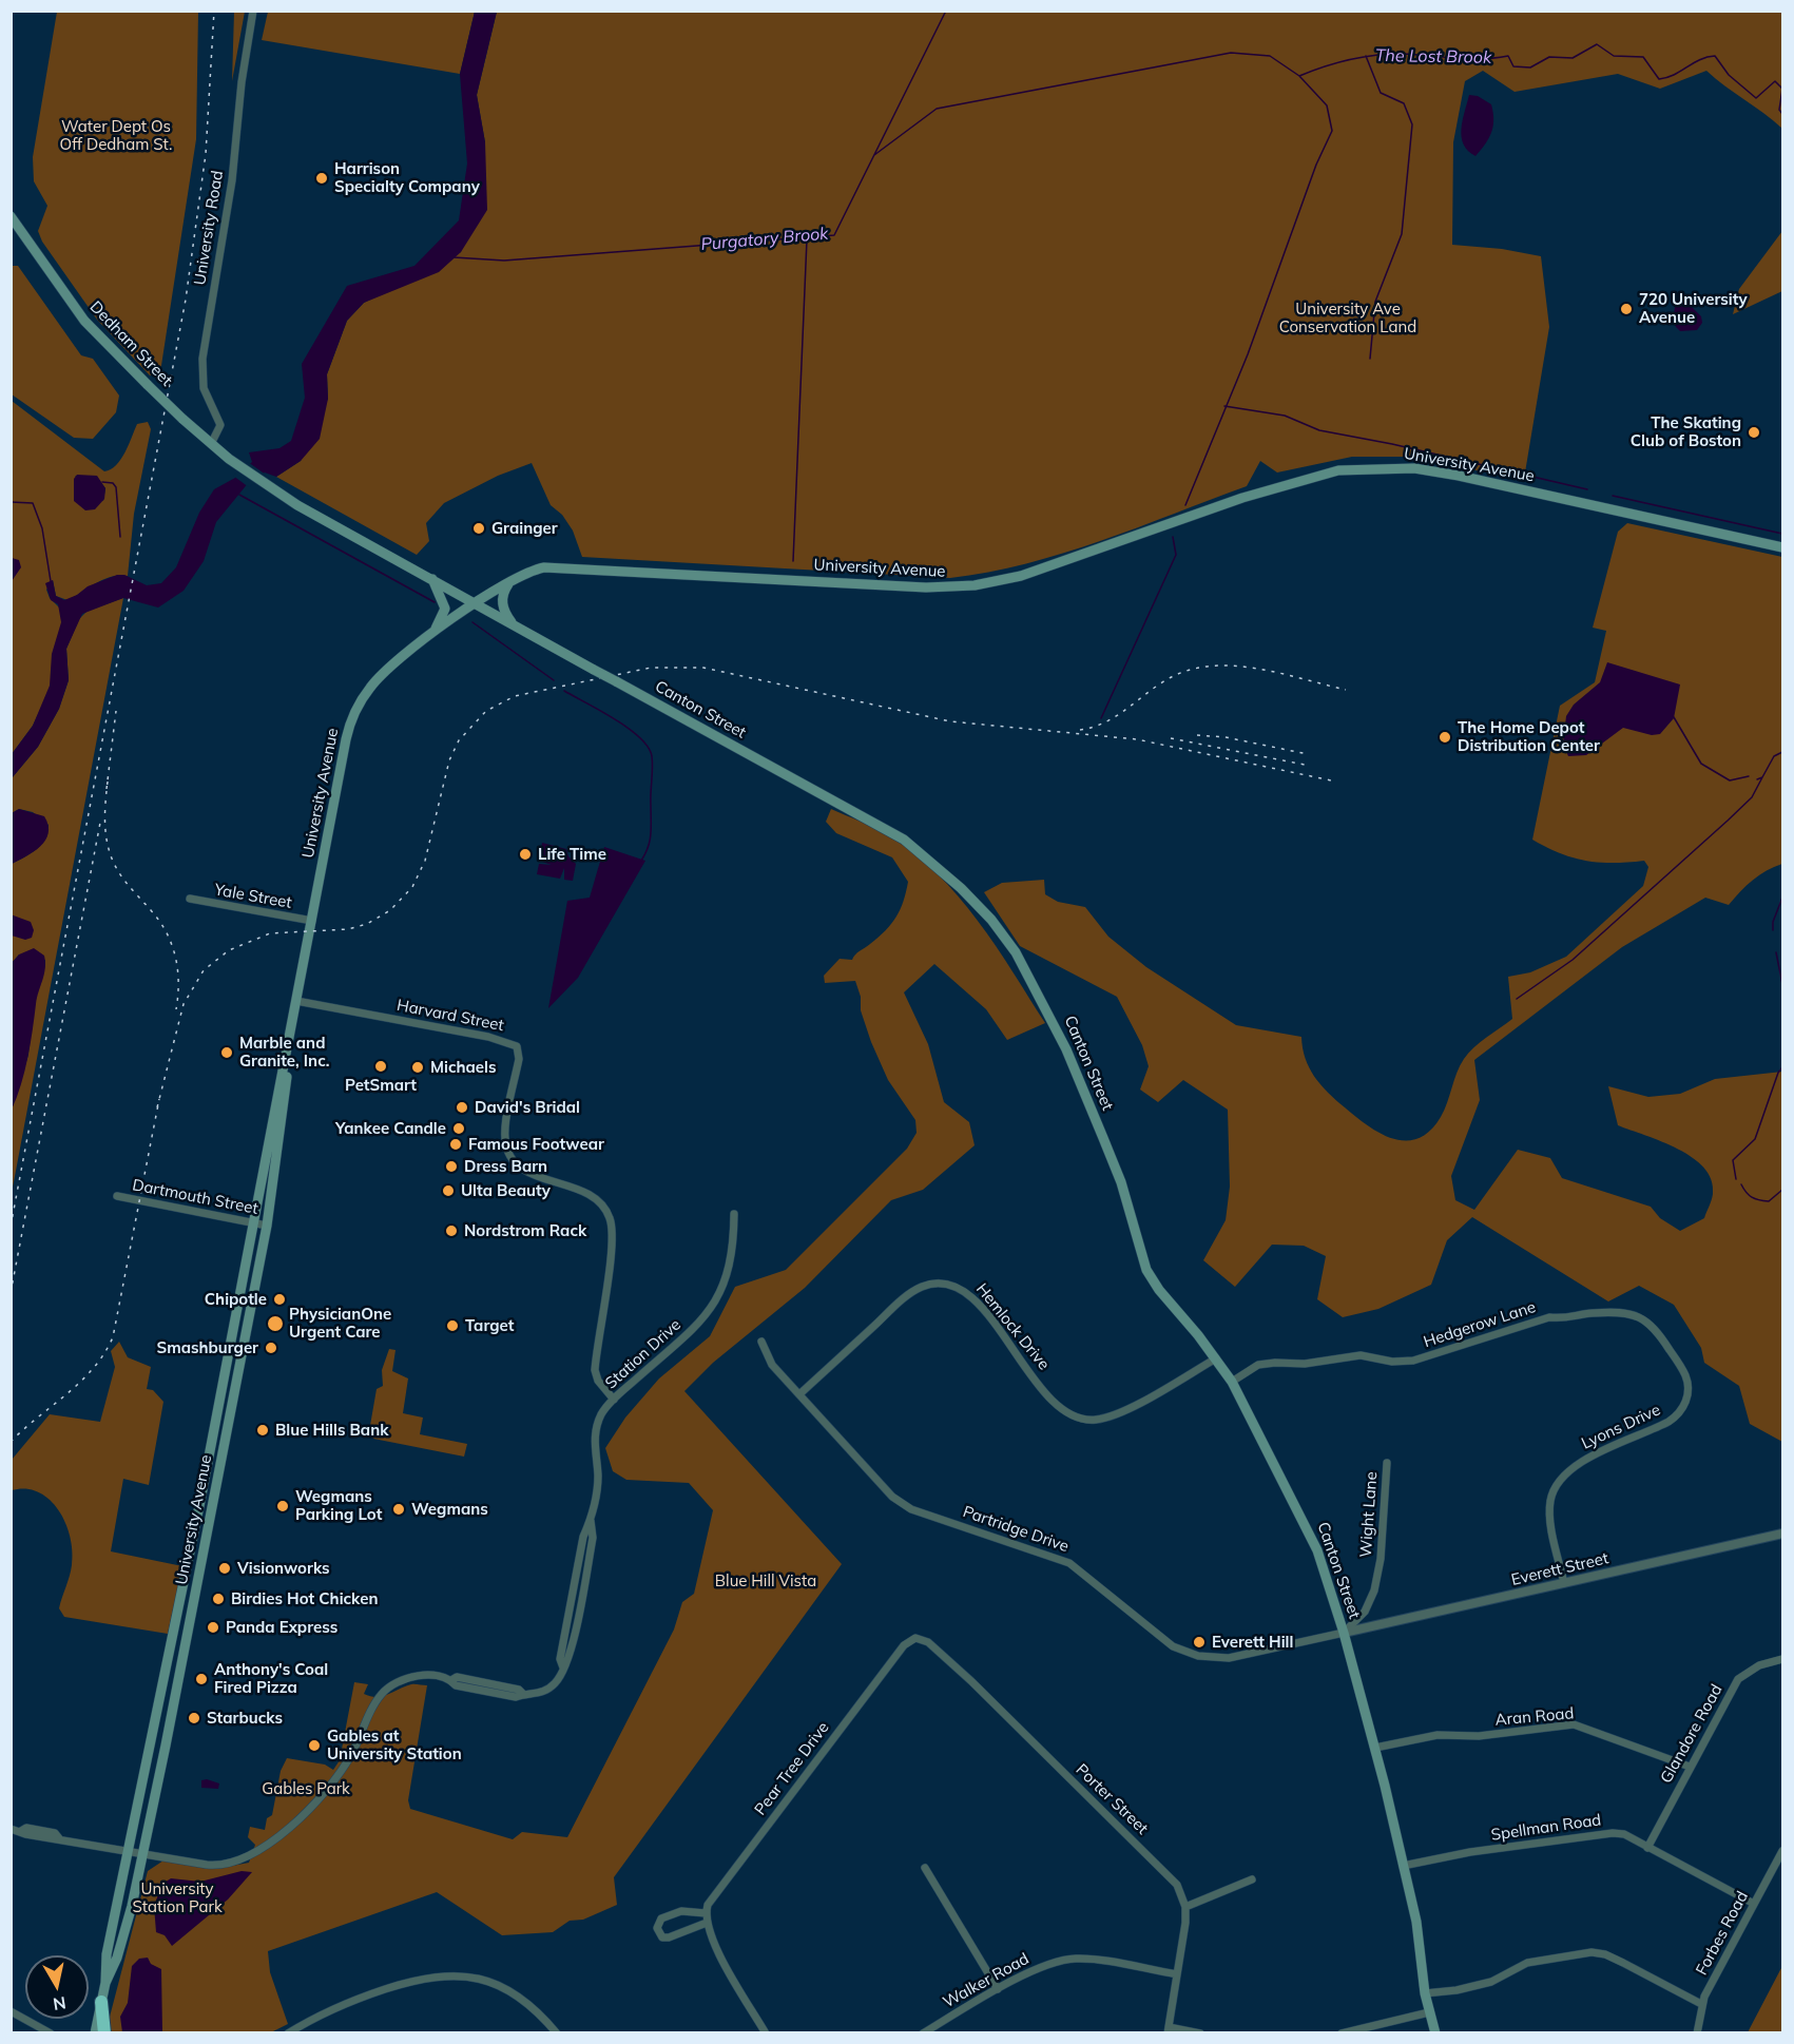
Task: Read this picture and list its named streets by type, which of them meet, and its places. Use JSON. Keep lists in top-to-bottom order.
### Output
{
  "streets": {
    "main road": ["Dedham Street", "University Avenue", "Canton Street"],
    "street": [
      "University Road",
      "Yale Street",
      "Harvard Street",
      "Dartmouth Street",
      "Hedgerow Lane",
      "Hemlock Drive",
      "Station Drive",
      "Lyons Drive",
      "Wight Lane",
      "Partridge Drive",
      "Everett Street",
      "Aran Road",
      "Glandore Road",
      "Pear Tree Drive",
      "Porter Street",
      "Spellman Road",
      "Forbes Road",
      "Walker Road"
    ]
  },
  "crossings": [
    ["University Road", "Dedham Street"],
    ["Dedham Street", "Canton Street"],
    ["University Avenue", "Canton Street"],
    ["University Avenue", "Yale Street"],
    ["University Avenue", "Harvard Street"],
    ["University Avenue", "Dartmouth Street"],
    ["University Avenue", "Station Drive"],
    ["Canton Street", "Hedgerow Lane"],
    ["Canton Street", "Hemlock Drive"],
    ["Canton Street", "Wight Lane"],
    ["Canton Street", "Partridge Drive"],
    ["Canton Street", "Everett Street"],
    ["Canton Street", "Aran Road"],
    ["Canton Street", "Spellman Road"],
    ["Harvard Street", "Station Drive"],
    ["Hedgerow Lane", "Lyons Drive"],
    ["Hemlock Drive", "Partridge Drive"],
    ["Lyons Drive", "Everett Street"],
    ["Wight Lane", "Partridge Drive"],
    ["Wight Lane", "Everett Street"],
    ["Partridge Drive", "Everett Street"],
    ["Aran Road", "Glandore Road"],
    ["Glandore Road", "Spellman Road"],
    ["Pear Tree Drive", "Porter Street"],
    ["Spellman Road", "Forbes Road"]
  ],
  "water": ["The Lost Brook", "Purgatory Brook"],
  "parks": [
    "Water Dept Os Off Dedham St.",
    "University Ave Conservation Land",
    "Blue Hill Vista",
    "Gables Park",
    "University Station Park"
  ],
  "places": [
    "Harrison Specialty Company",
    "720 University Avenue",
    "The Skating Club of Boston",
    "Grainger",
    "The Home Depot Distribution Center",
    "Life Time",
    "Marble and Granite, Inc.",
    "PetSmart",
    "Michaels",
    "David's Bridal",
    "Yankee Candle",
    "Famous Footwear",
    "Dress Barn",
    "Ulta Beauty",
    "Nordstrom Rack",
    "Chipotle",
    "PhysicianOne Urgent Care",
    "Target",
    "Smashburger",
    "Blue Hills Bank",
    "Wegmans Parking Lot",
    "Wegmans",
    "Visionworks",
    "Birdies Hot Chicken",
    "Panda Express",
    "Everett Hill",
    "Anthony's Coal Fired Pizza",
    "Starbucks",
    "Gables at University Station"
  ],
  "north": "bottom"
}
